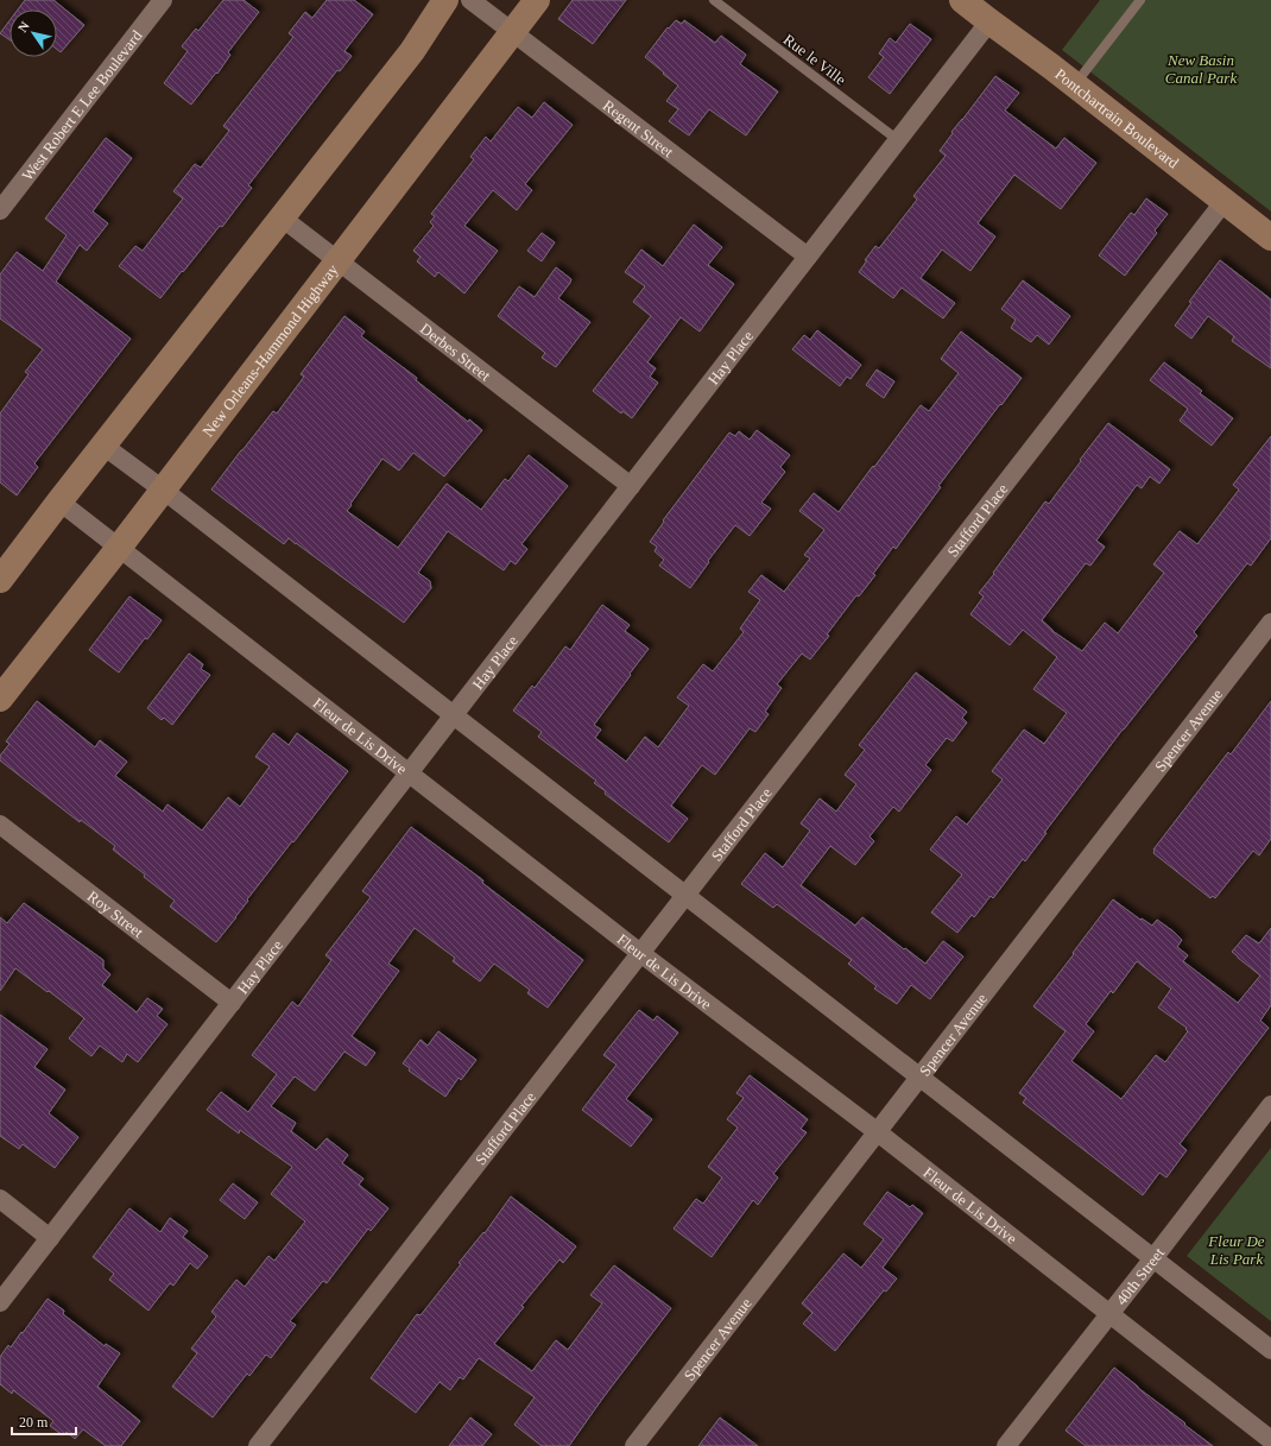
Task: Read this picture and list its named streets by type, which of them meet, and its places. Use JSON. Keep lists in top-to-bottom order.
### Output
{
  "streets": {
    "main road": ["Pontchartrain Boulevard", "New Orleans-Hammond Highway"],
    "street": [
      "West Robert E Lee Boulevard",
      "Regent Street",
      "Derbes Street",
      "Hay Place",
      "Stafford Place",
      "Spencer Avenue",
      "Fleur de Lis Drive",
      "Roy Street",
      "40th Street"
    ],
    "lane": ["Rue le Ville"]
  },
  "crossings": [
    ["Rue le Ville", "Hay Place"],
    ["Pontchartrain Boulevard", "Hay Place"],
    ["Pontchartrain Boulevard", "Stafford Place"],
    ["Regent Street", "New Orleans-Hammond Highway"],
    ["Regent Street", "Hay Place"],
    ["New Orleans-Hammond Highway", "Derbes Street"],
    ["New Orleans-Hammond Highway", "Fleur de Lis Drive"],
    ["Derbes Street", "Hay Place"],
    ["Hay Place", "Fleur de Lis Drive"],
    ["Hay Place", "Roy Street"],
    ["Stafford Place", "Fleur de Lis Drive"],
    ["Spencer Avenue", "Fleur de Lis Drive"],
    ["Fleur de Lis Drive", "40th Street"]
  ],
  "parks": ["New Basin Canal Park", "Fleur De Lis Park"],
  "scale_bar": "20 m",
  "north": "top left"
}
